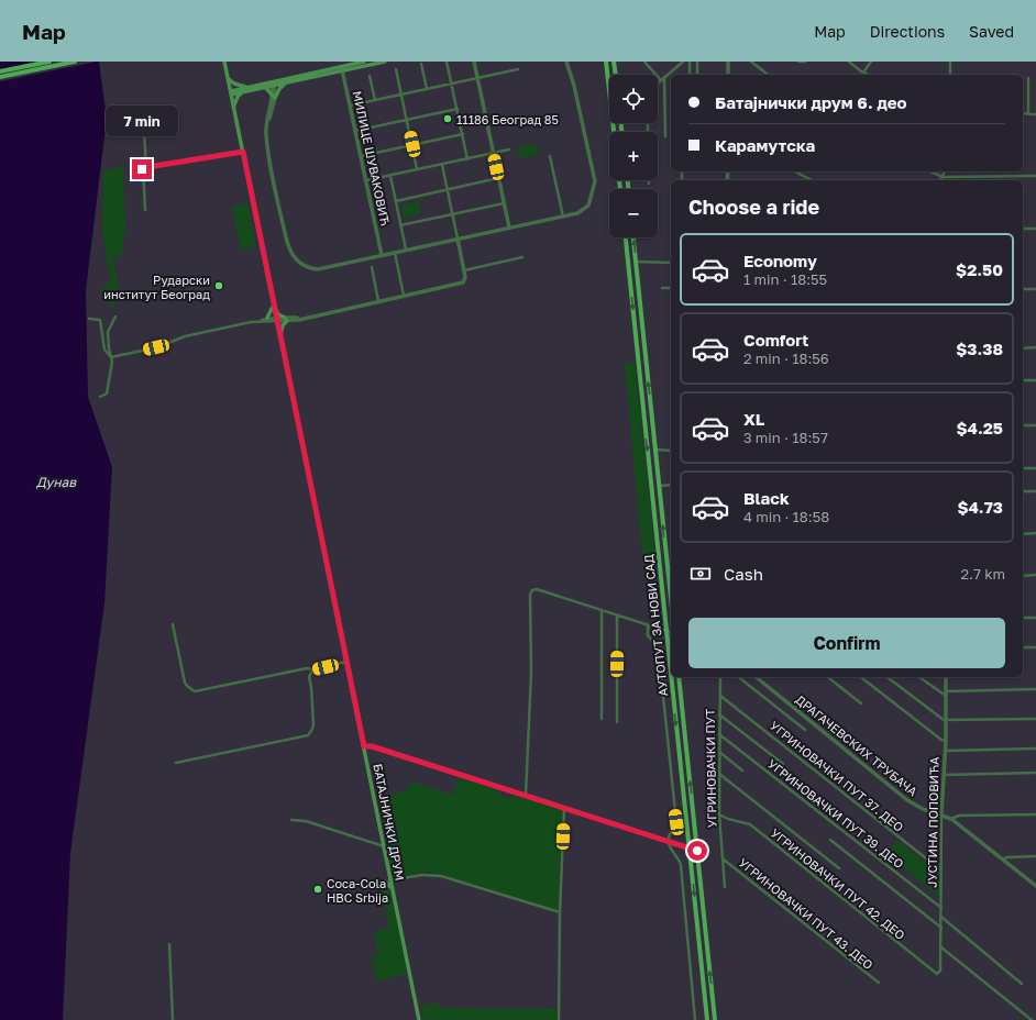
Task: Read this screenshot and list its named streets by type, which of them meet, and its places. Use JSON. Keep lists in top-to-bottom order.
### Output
{
  "streets": {
    "main road": ["АУТОПУТ ЗА НОВИ САД", "БАТАЈНИЧКИ ДРУМ"],
    "street": [
      "МИЛИЦЕ ШУВАКОВИЋ",
      "ДРАГАЧЕВСКИХ ТРУБАЧА",
      "УГРИНОВАЧКИ ПУТ",
      "УГРИНОВАЧКИ ПУТ 37. ДЕО",
      "УГРИНОВАЧКИ ПУТ 39. ДЕО",
      "ЈУСТИНА ПОПОВИЋА",
      "УГРИНОВАЧКИ ПУТ 42. ДЕО",
      "УГРИНОВАЧКИ ПУТ 43. ДЕО"
    ]
  },
  "crossings": [
    ["ДРАГАЧЕВСКИХ ТРУБАЧА", "ЈУСТИНА ПОПОВИЋА"],
    ["УГРИНОВАЧКИ ПУТ", "УГРИНОВАЧКИ ПУТ 37. ДЕО"],
    ["УГРИНОВАЧКИ ПУТ", "УГРИНОВАЧКИ ПУТ 39. ДЕО"],
    ["УГРИНОВАЧКИ ПУТ", "УГРИНОВАЧКИ ПУТ 42. ДЕО"],
    ["УГРИНОВАЧКИ ПУТ", "УГРИНОВАЧКИ ПУТ 43. ДЕО"],
    ["УГРИНОВАЧКИ ПУТ 37. ДЕО", "ЈУСТИНА ПОПОВИЋА"],
    ["УГРИНОВАЧКИ ПУТ 39. ДЕО", "ЈУСТИНА ПОПОВИЋА"],
    ["ЈУСТИНА ПОПОВИЋА", "УГРИНОВАЧКИ ПУТ 42. ДЕО"]
  ],
  "water": ["Дунав"],
  "places": ["11186 Београд 85", "Рударски институт Београд", "Coca-Cola HBC Srbija"],
  "page": {
    "header": "Map",
    "nav": ["Map", "Directions", "Saved"],
    "map_buttons": ["+", "−"],
    "banner": ["Батајнички друм 6. део", "Карамутска"],
    "bubble": "7 min",
    "heading": "Choose a ride",
    "list": [
      {
        "name": "Economy",
        "note": "1 min · 18:55",
        "value": "$2.50"
      },
      {
        "name": "Comfort",
        "note": "2 min · 18:56",
        "value": "$3.38"
      },
      {
        "name": "XL",
        "note": "3 min · 18:57",
        "value": "$4.25"
      },
      {
        "name": "Black",
        "note": "4 min · 18:58",
        "value": "$4.73"
      }
    ],
    "pay": ["Cash", "2.7 km"],
    "buttons": "Confirm"
  }
}
